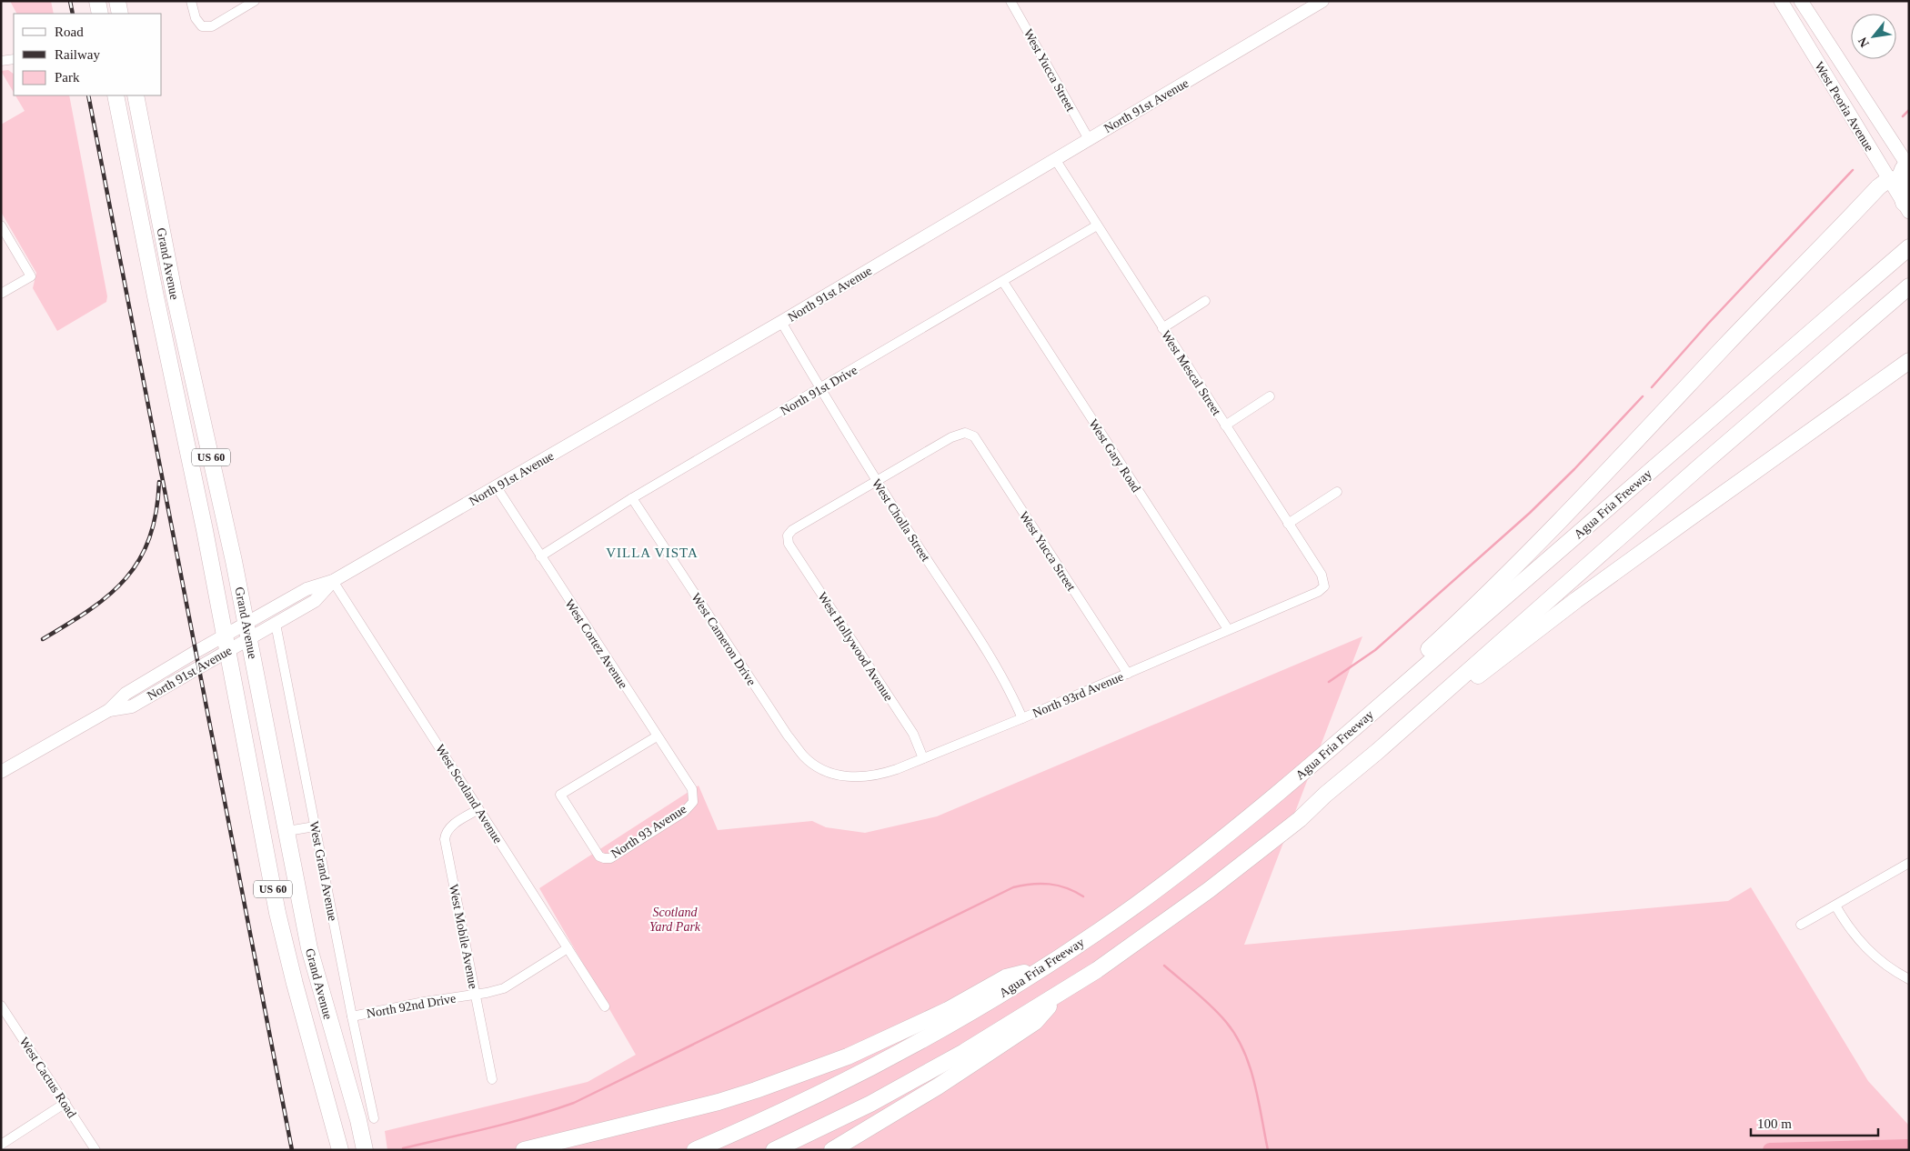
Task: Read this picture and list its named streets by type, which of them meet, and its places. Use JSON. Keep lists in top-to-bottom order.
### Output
{
  "streets": {
    "highway": ["Grand Avenue", "US 60", "Agua Fria Freeway"],
    "main road": ["North 91st Avenue", "West Peoria Avenue"],
    "street": [
      "West Yucca Street",
      "West Mescal Street",
      "North 91st Drive",
      "West Gary Road",
      "West Cholla Street",
      "West Cameron Drive",
      "West Cortez Avenue",
      "West Hollywood Avenue",
      "North 93rd Avenue",
      "West Scotland Avenue",
      "North 93 Avenue",
      "West Grand Avenue",
      "West Mobile Avenue",
      "North 92nd Drive",
      "West Cactus Road"
    ]
  },
  "crossings": [
    ["West Yucca Street", "North 91st Avenue"],
    ["West Yucca Street", "West Cholla Street"],
    ["West Yucca Street", "West Hollywood Avenue"],
    ["West Yucca Street", "North 93rd Avenue"],
    ["North 91st Avenue", "Grand Avenue"],
    ["North 91st Avenue", "West Mescal Street"],
    ["North 91st Avenue", "West Cholla Street"],
    ["North 91st Avenue", "West Cortez Avenue"],
    ["North 91st Avenue", "West Scotland Avenue"],
    ["North 91st Avenue", "West Grand Avenue"],
    ["West Mescal Street", "North 91st Drive"],
    ["West Mescal Street", "North 93rd Avenue"],
    ["North 91st Drive", "West Gary Road"],
    ["North 91st Drive", "West Cholla Street"],
    ["North 91st Drive", "West Cameron Drive"],
    ["North 91st Drive", "West Cortez Avenue"],
    ["West Gary Road", "North 93rd Avenue"],
    ["West Cholla Street", "West Hollywood Avenue"],
    ["West Cholla Street", "North 93rd Avenue"],
    ["West Cameron Drive", "North 93rd Avenue"],
    ["West Cortez Avenue", "North 93 Avenue"],
    ["West Hollywood Avenue", "North 93rd Avenue"],
    ["West Scotland Avenue", "West Mobile Avenue"],
    ["West Scotland Avenue", "North 92nd Drive"],
    ["West Grand Avenue", "North 92nd Drive"],
    ["West Mobile Avenue", "North 92nd Drive"]
  ],
  "districts": ["VILLA VISTA"],
  "parks": ["Scotland Yard Park"],
  "legend": ["Road", "Railway", "Park"],
  "scale_bar": "100 m",
  "north": "bottom left"
}
